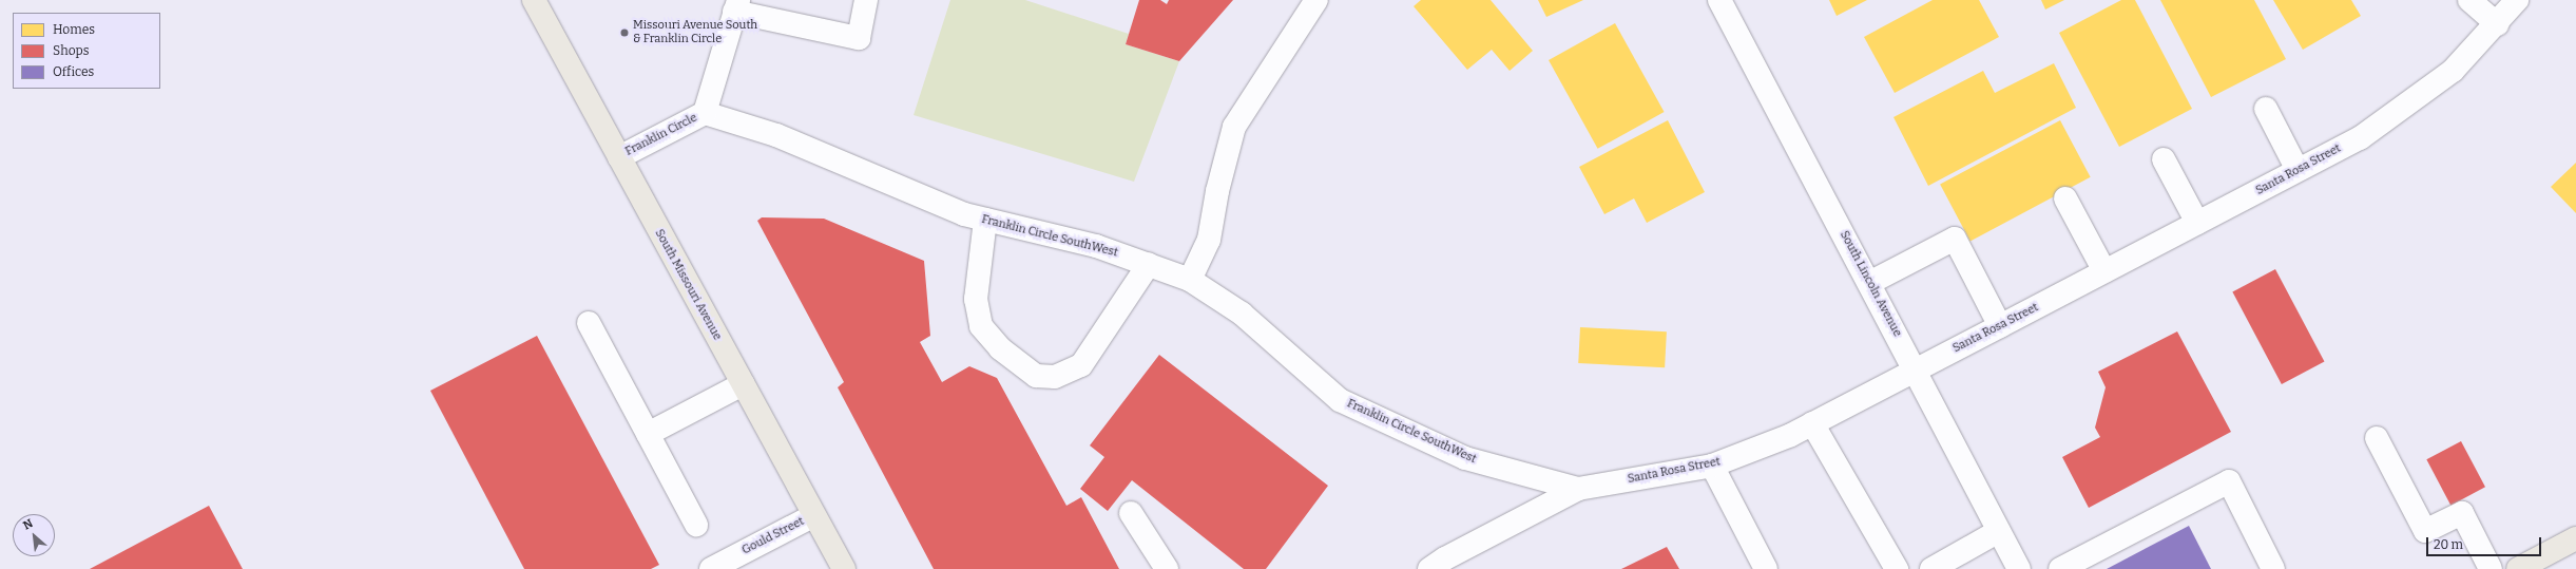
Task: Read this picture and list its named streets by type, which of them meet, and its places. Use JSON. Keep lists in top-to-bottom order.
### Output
{
  "streets": {
    "main road": ["South Missouri Avenue"],
    "street": [
      "Franklin Circle",
      "Santa Rosa Street",
      "Franklin Circle SouthWest",
      "South Lincoln Avenue",
      "Gould Street"
    ]
  },
  "crossings": [
    ["Franklin Circle", "Franklin Circle SouthWest"],
    ["Franklin Circle", "South Missouri Avenue"],
    ["Santa Rosa Street", "Franklin Circle SouthWest"],
    ["Santa Rosa Street", "South Lincoln Avenue"],
    ["South Missouri Avenue", "Gould Street"]
  ],
  "places": ["Missouri Avenue South & Franklin Circle"],
  "legend": ["Homes", "Shops", "Offices"],
  "scale_bar": "20 m",
  "north": "top left"
}
